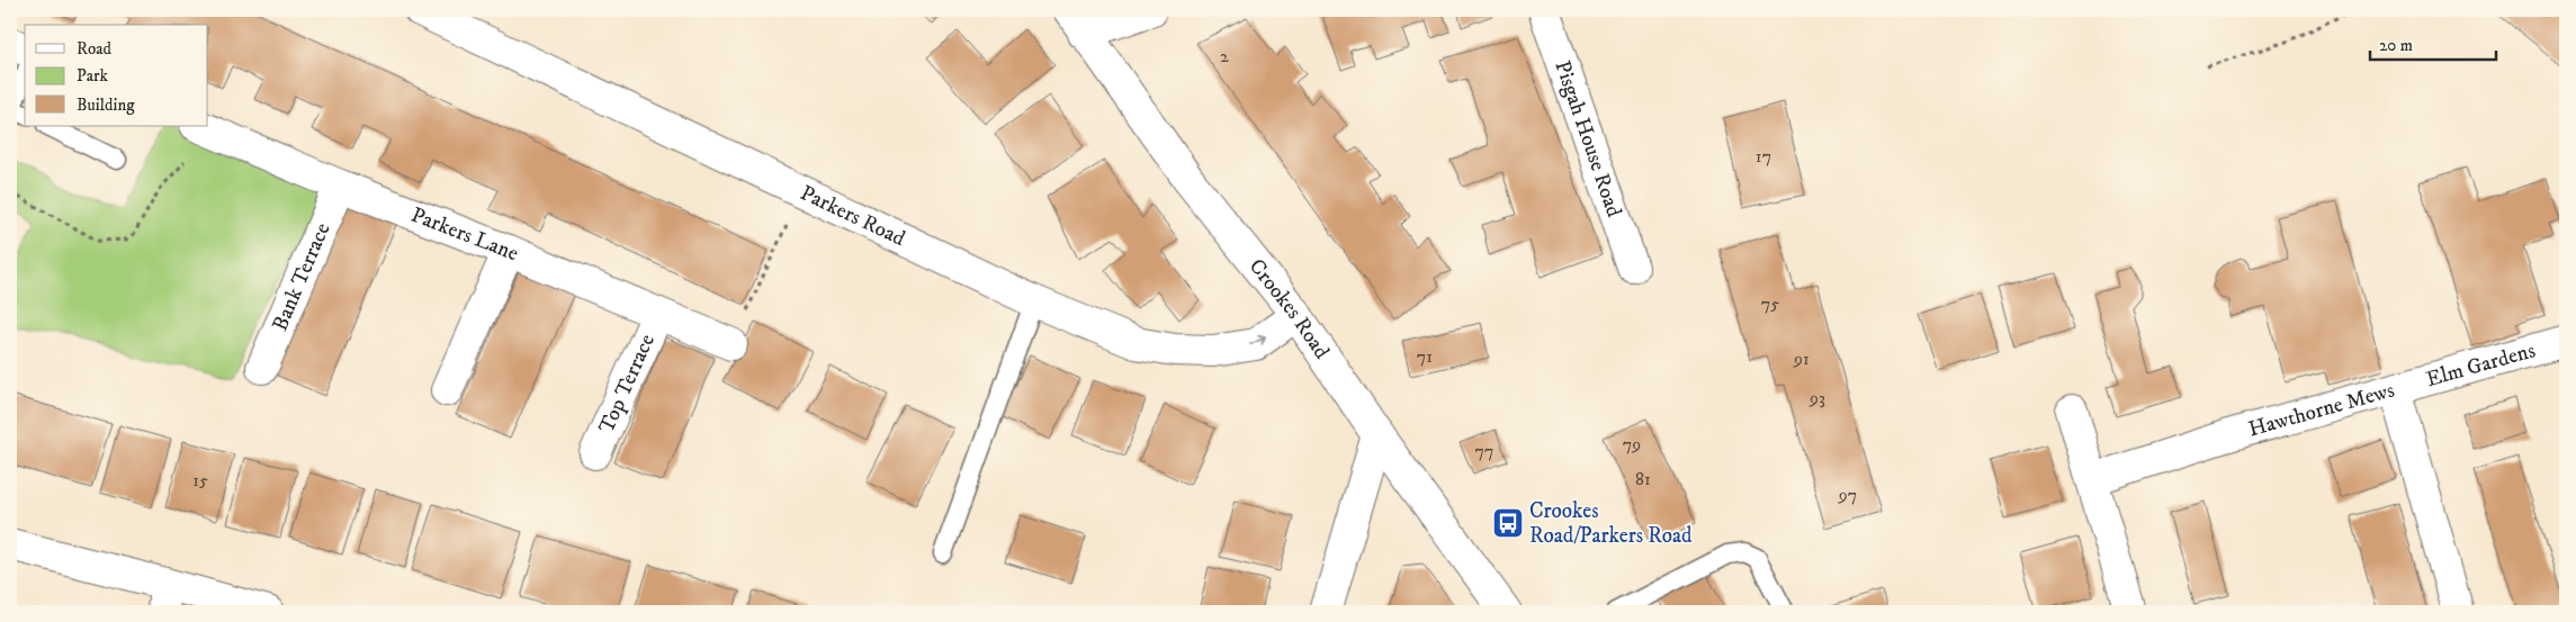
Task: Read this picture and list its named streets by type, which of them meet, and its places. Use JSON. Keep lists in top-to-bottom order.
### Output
{
  "streets": {
    "street": [
      "Pisgah House Road",
      "Parkers Road",
      "Parkers Lane",
      "Bank Terrace",
      "Crookes Road",
      "Elm Gardens",
      "Top Terrace",
      "Hawthorne Mews"
    ]
  },
  "crossings": [
    ["Parkers Road", "Crookes Road"],
    ["Parkers Lane", "Bank Terrace"],
    ["Parkers Lane", "Top Terrace"],
    ["Elm Gardens", "Hawthorne Mews"]
  ],
  "places": {
    "bus stop": ["Crookes Road/Parkers Road"]
  },
  "house_numbers": [
    "2",
    "17",
    "75",
    "71",
    "91",
    "93",
    "79",
    "77",
    "81",
    "15",
    "97"
  ],
  "legend": ["Road", "Park", "Building"],
  "scale_bar": "20 m"
}
